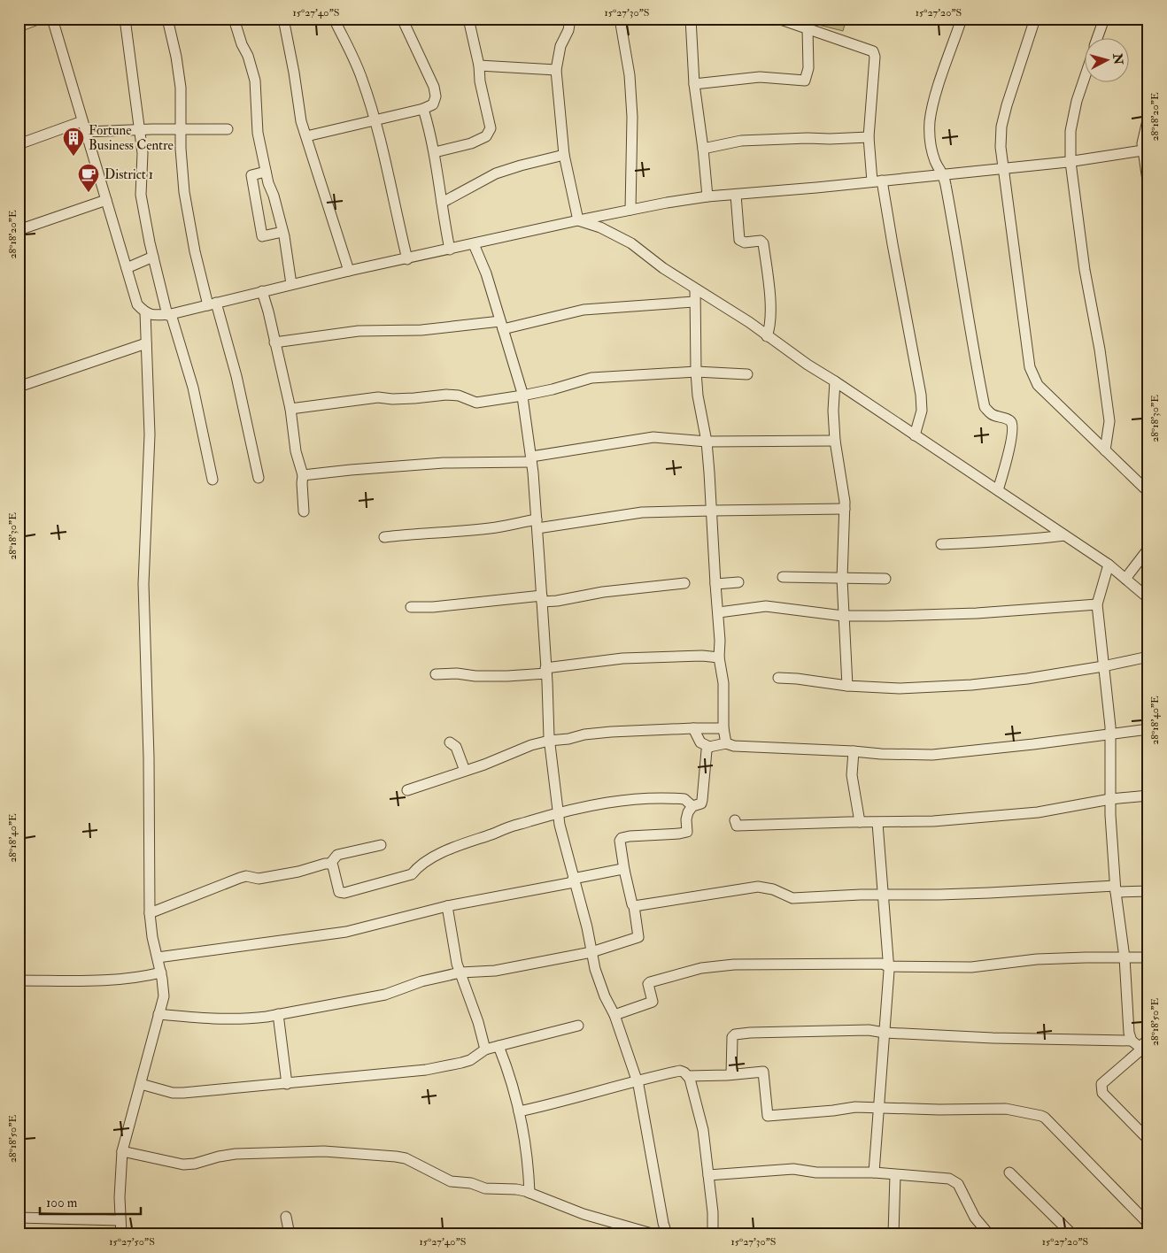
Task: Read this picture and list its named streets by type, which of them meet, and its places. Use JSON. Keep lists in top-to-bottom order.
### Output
{
  "places": {
    "building": ["Fortune Business Centre"],
    "cafe": ["District 1"]
  },
  "scale_bar": "100 m",
  "north": "right",
  "coordinates": [
    "15°27'40\"S",
    "15°27'30\"S",
    "15°27'20\"S",
    "28°18'20\"E",
    "28°18'30\"E",
    "28°18'40\"E",
    "28°18'50\"E",
    "15°27'50\"S"
  ]
}
